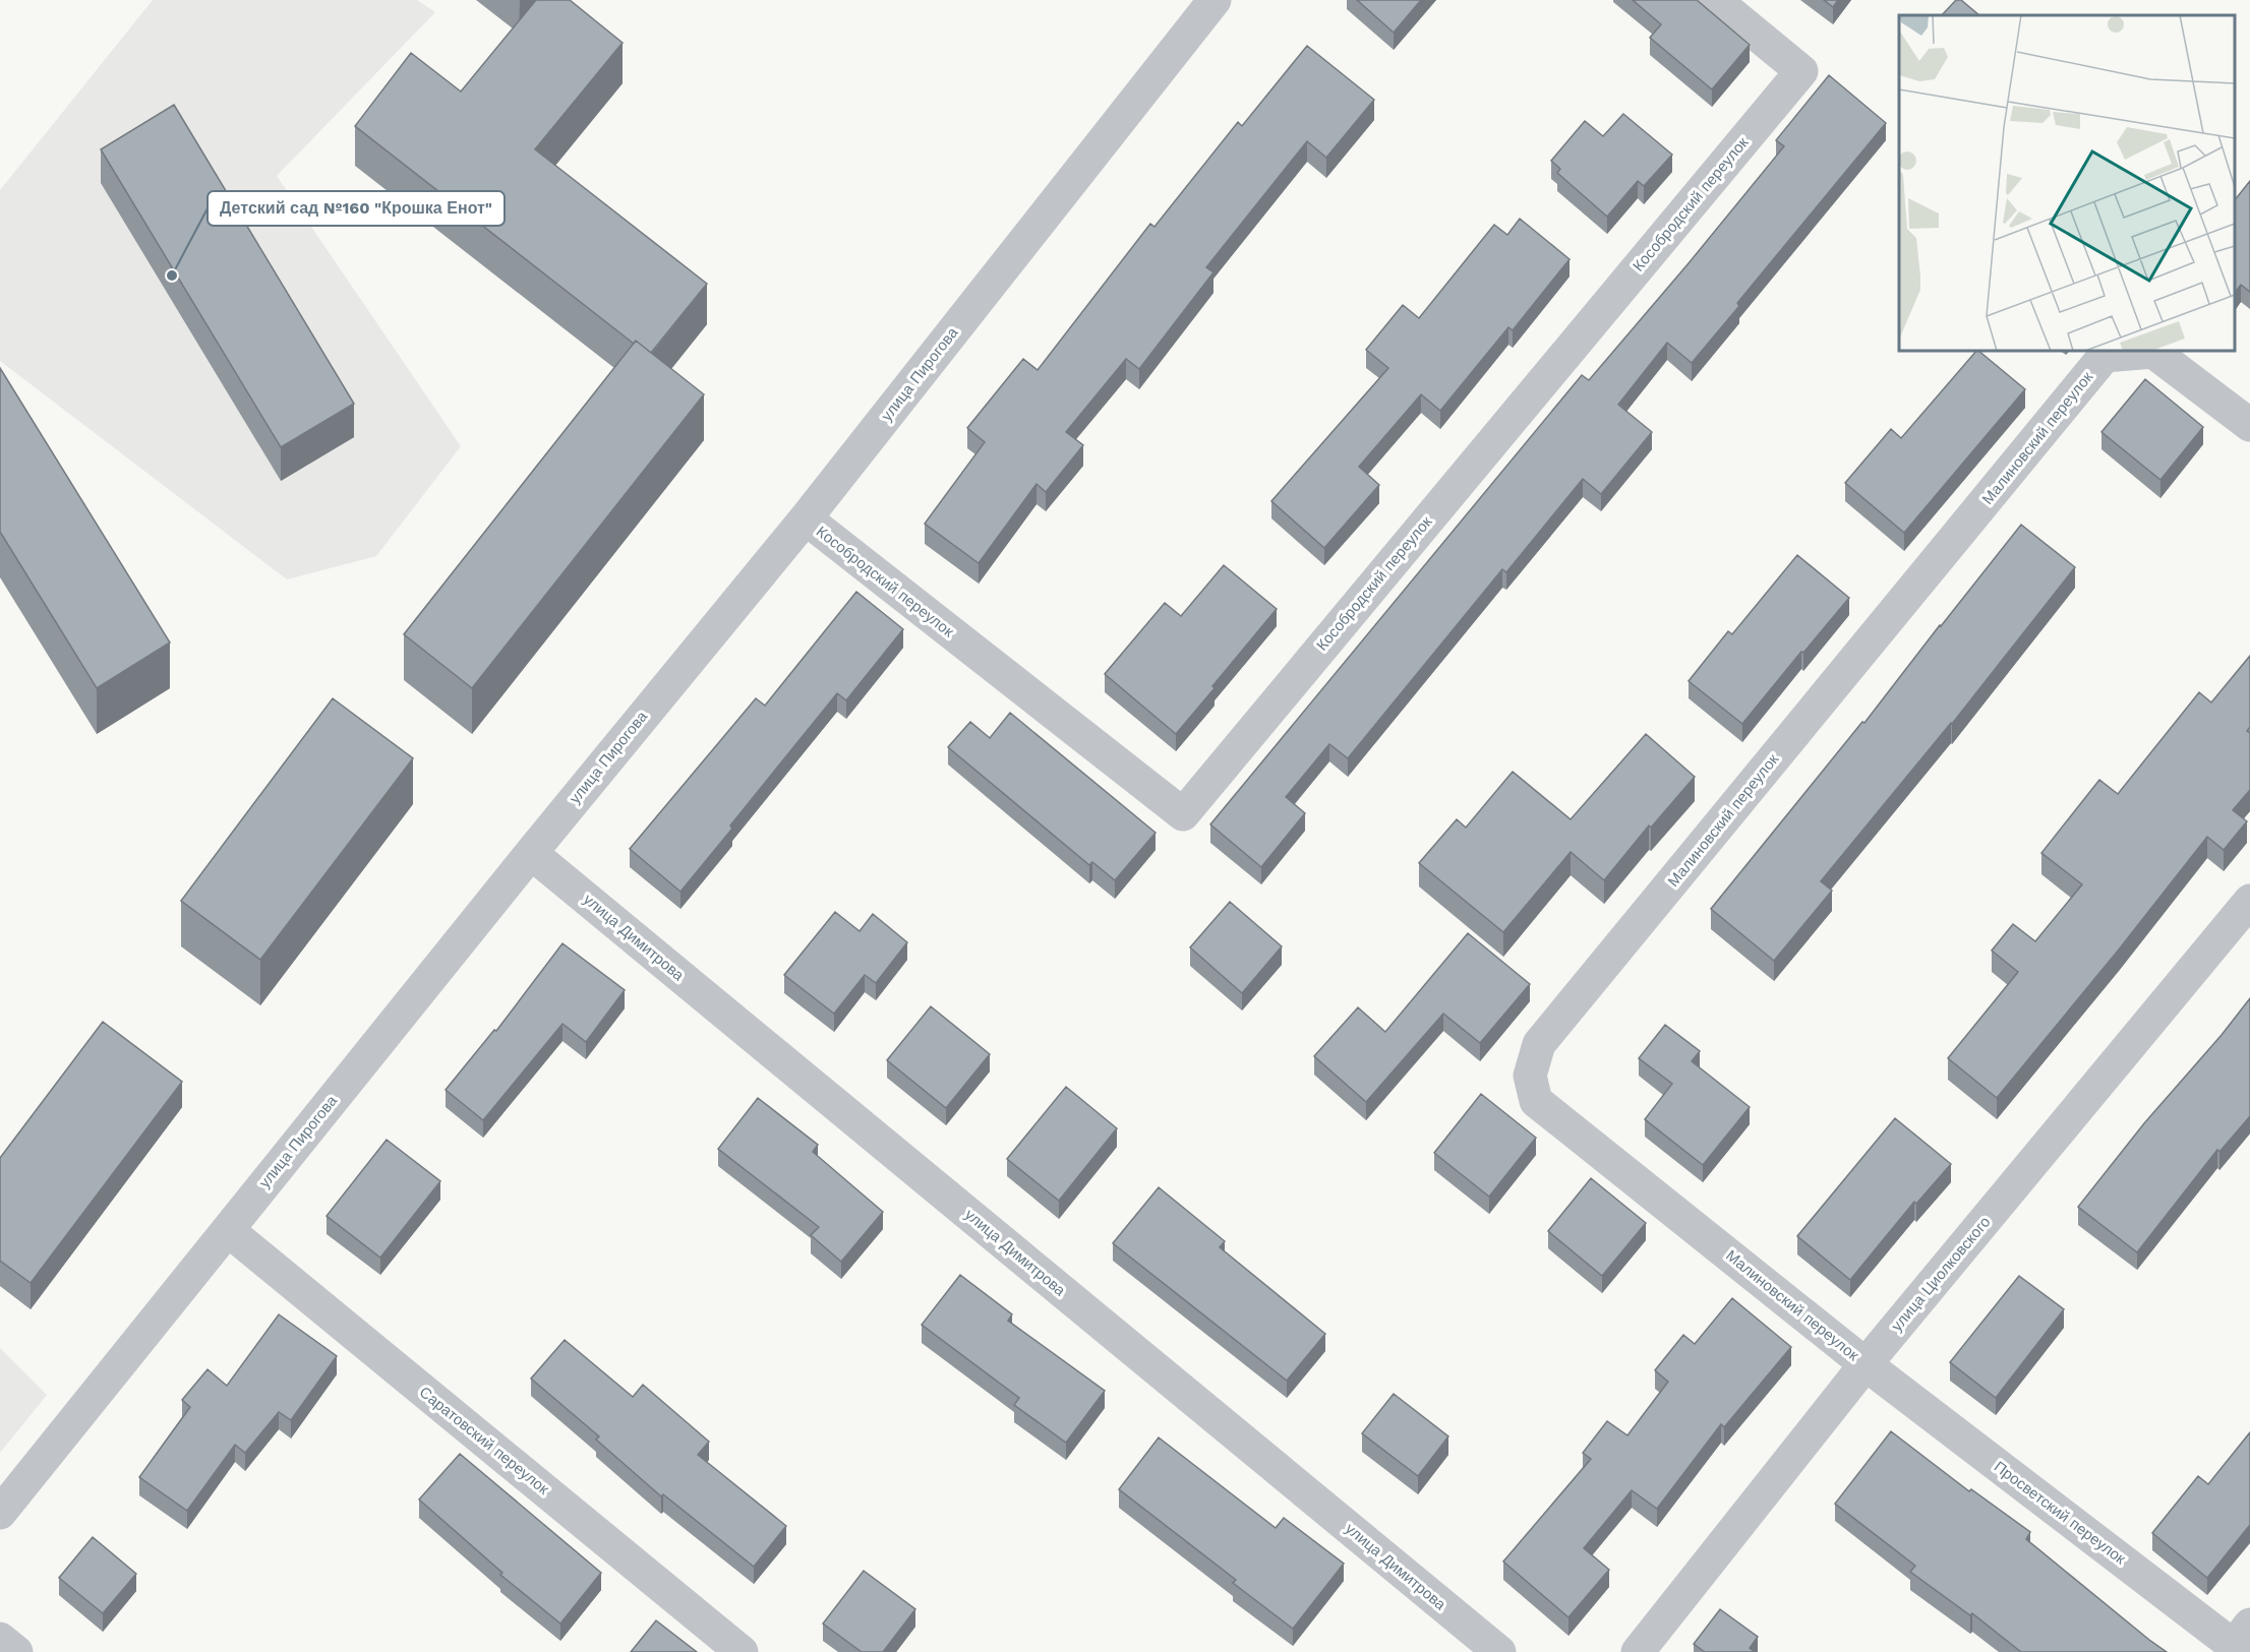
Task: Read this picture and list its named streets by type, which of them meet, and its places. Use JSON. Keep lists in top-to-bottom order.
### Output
{
  "streets": {
    "street": [
      "Кособродский переулок",
      "улица Пирогова",
      "Малиновский переулок",
      "улица Димитрова",
      "улица Циолковского",
      "Саратовский переулок",
      "Просветский переулок"
    ]
  },
  "crossings": [
    ["Кособродский переулок", "улица Пирогова"],
    ["улица Пирогова", "улица Димитрова"],
    ["улица Пирогова", "Саратовский переулок"],
    ["Малиновский переулок", "улица Циолковского"],
    ["Малиновский переулок", "Просветский переулок"],
    ["улица Циолковского", "Просветский переулок"]
  ],
  "places": ["Детский сад №160 \"Крошка Енот\""]
}
